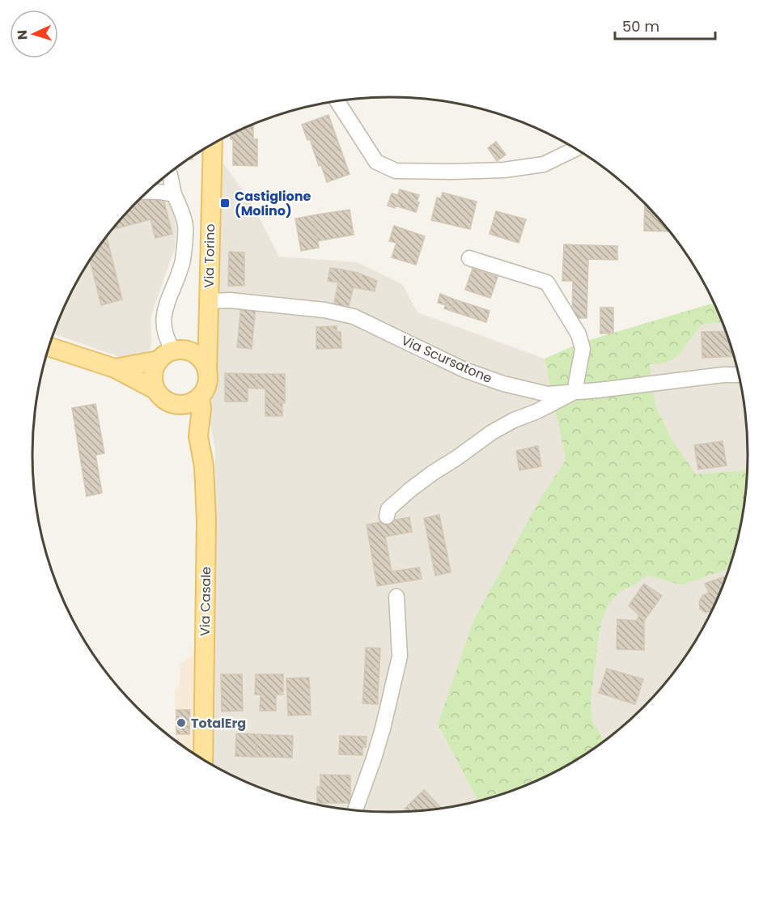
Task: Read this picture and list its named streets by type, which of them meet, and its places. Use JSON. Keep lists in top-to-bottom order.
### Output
{
  "streets": {
    "main road": ["Via Torino", "Via Casale"],
    "street": ["Via Scursatone"]
  },
  "crossings": [
    ["Via Torino", "Via Scursatone"]
  ],
  "places": {
    "transit": ["Castiglione (Molino)"],
    "other": ["TotalErg"]
  },
  "scale_bar": "50 m",
  "north": "left"
}
